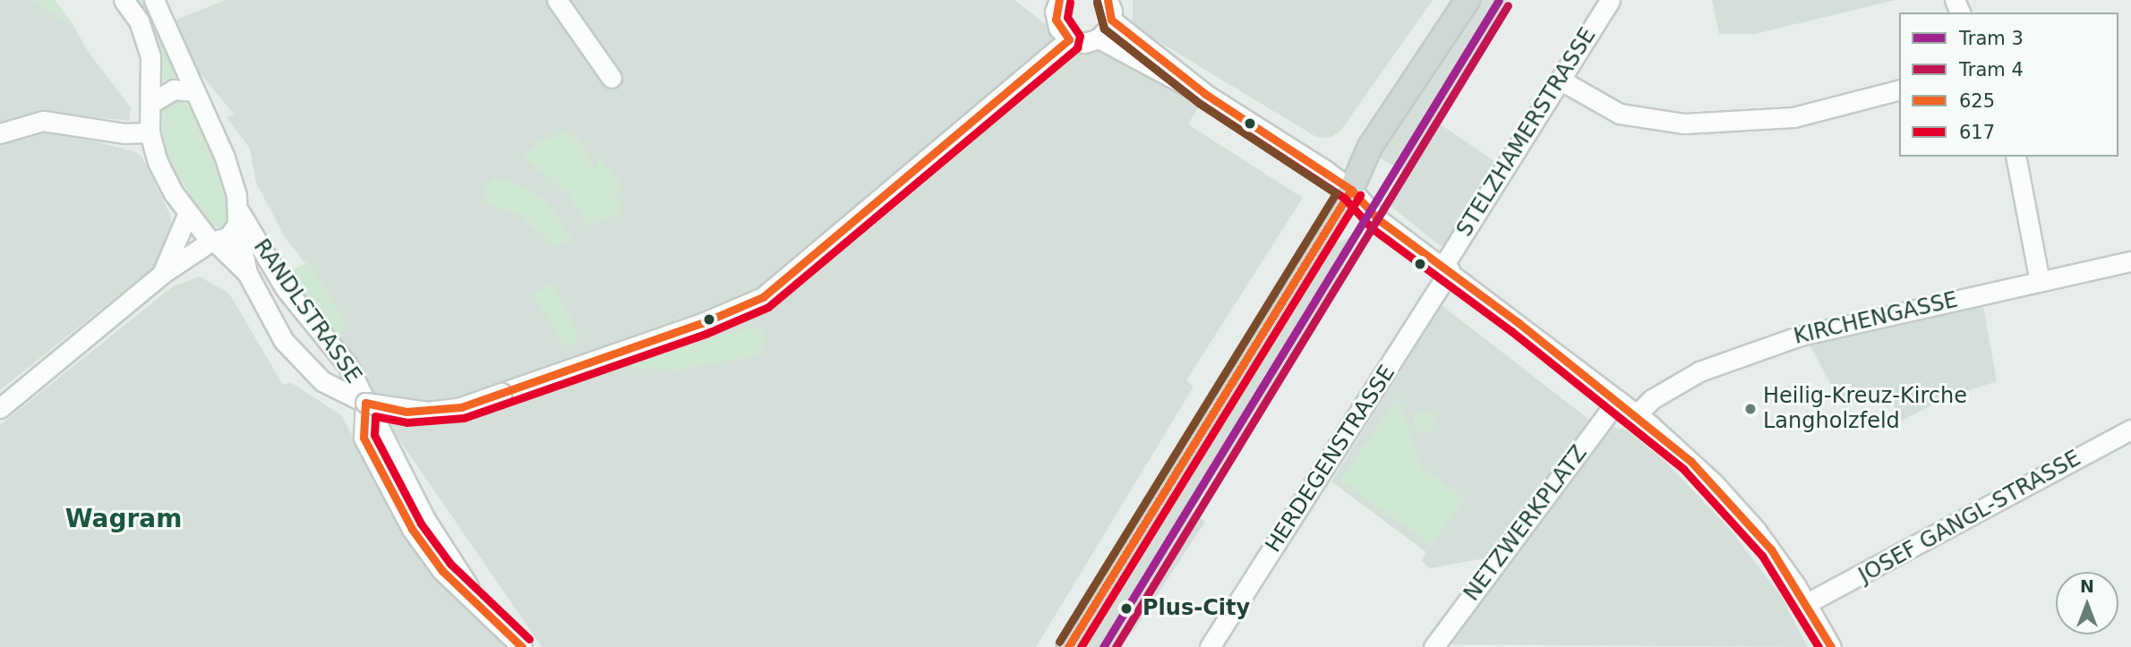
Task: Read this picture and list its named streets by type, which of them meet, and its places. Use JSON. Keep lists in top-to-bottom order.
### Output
{
  "streets": {
    "street": [
      "STELZHAMERSTRASSE",
      "RANDLSTRASSE",
      "KIRCHENGASSE",
      "HERDEGENSTRASSE",
      "JOSEF GANGL-STRASSE",
      "NETZWERKPLATZ"
    ]
  },
  "crossings": [
    ["STELZHAMERSTRASSE", "HERDEGENSTRASSE"]
  ],
  "districts": ["Wagram"],
  "places": ["Heilig-Kreuz-Kirche Langholzfeld", "Plus-City"],
  "lines": [
    "tram line 3",
    "transit line 625",
    "transit line 617",
    "tram line 4"
  ],
  "legend": [
    "Tram 3",
    "Tram 4",
    "625",
    "617"
  ],
  "north": "top"
}
